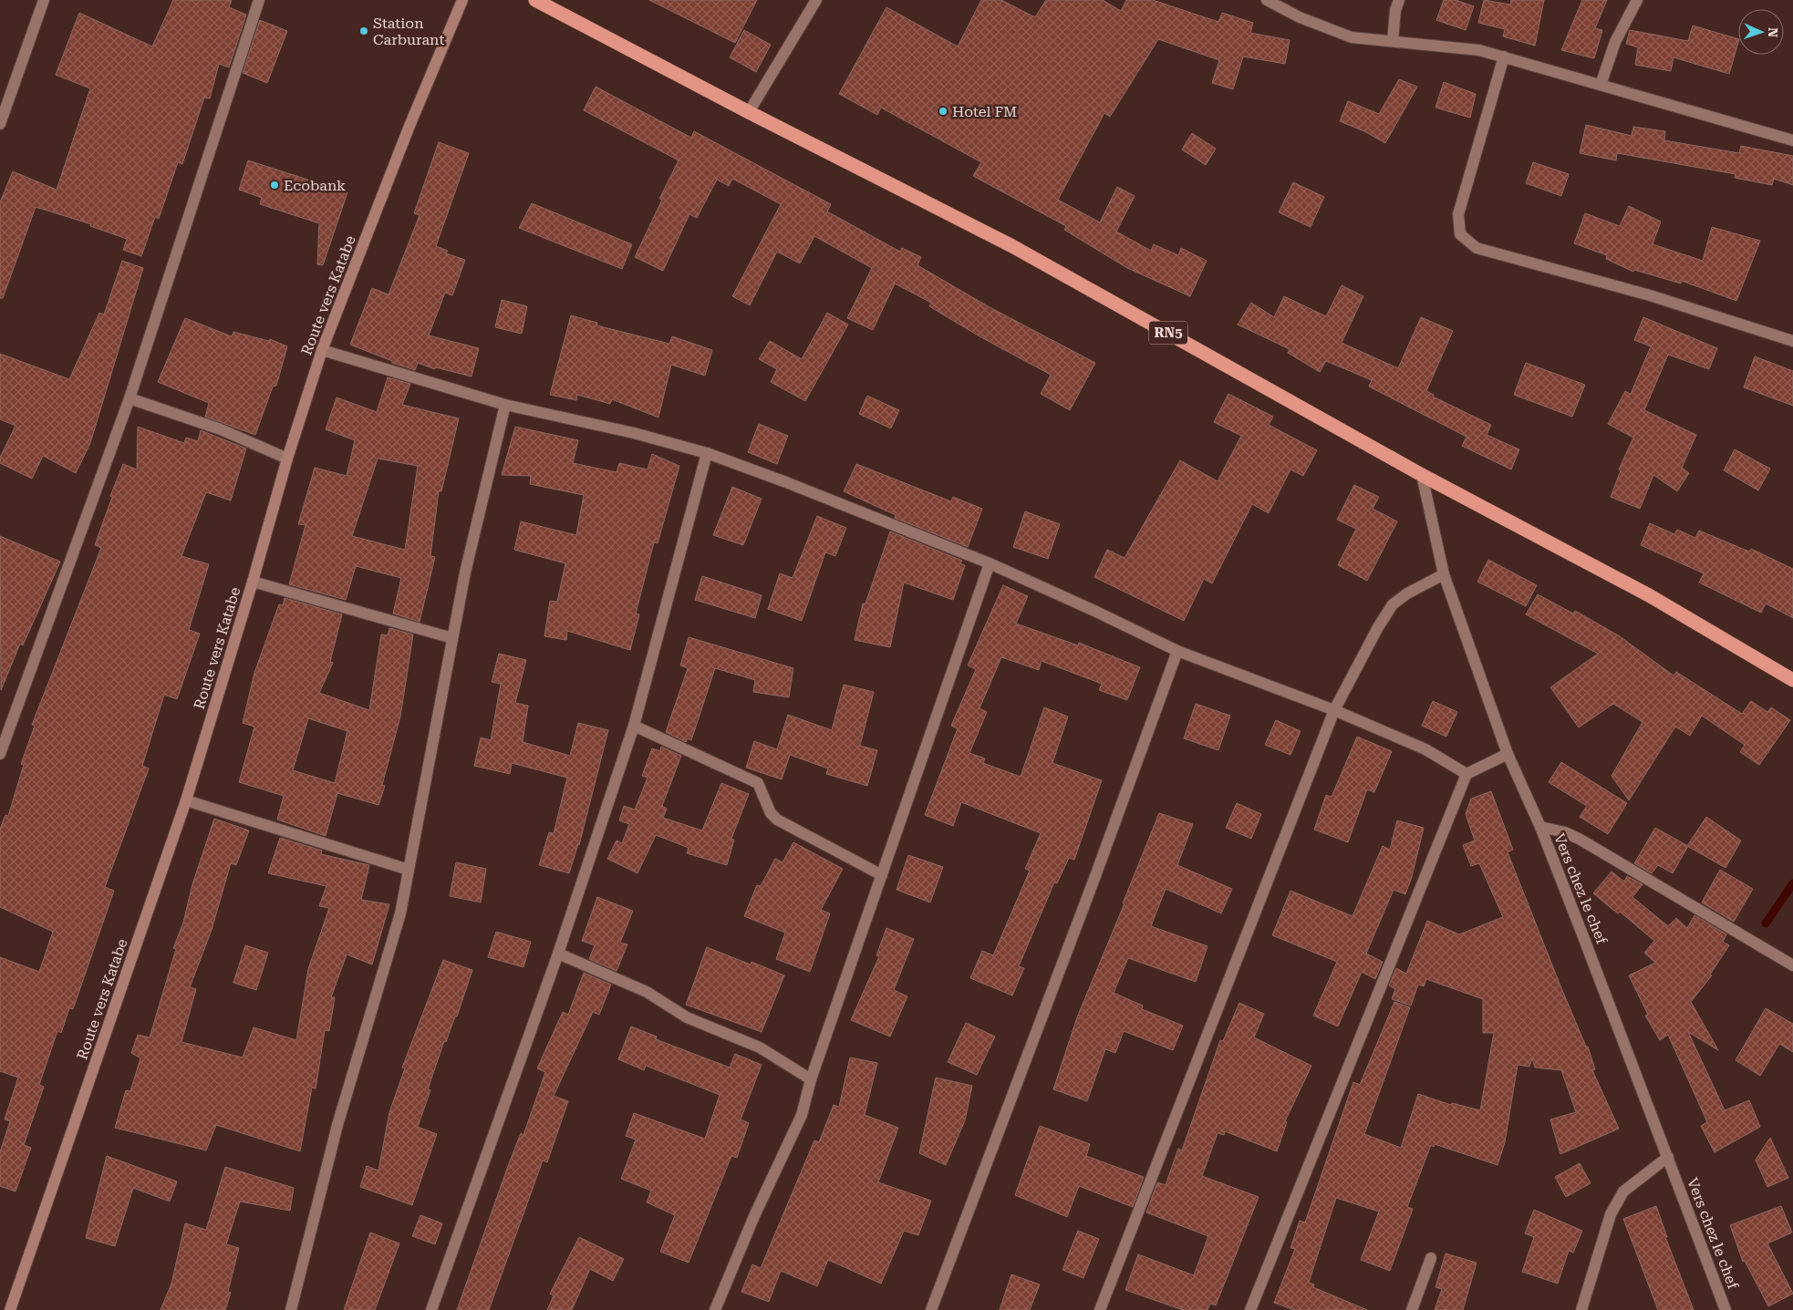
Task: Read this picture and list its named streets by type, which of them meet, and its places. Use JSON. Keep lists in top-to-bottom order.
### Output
{
  "streets": {
    "highway": ["RN5"],
    "street": ["Route vers Katabe", "Vers chez le chef"]
  },
  "crossings": [
    ["RN5", "Vers chez le chef"]
  ],
  "places": ["Station Carburant", "Hotel FM", "Ecobank"],
  "north": "right"
}
